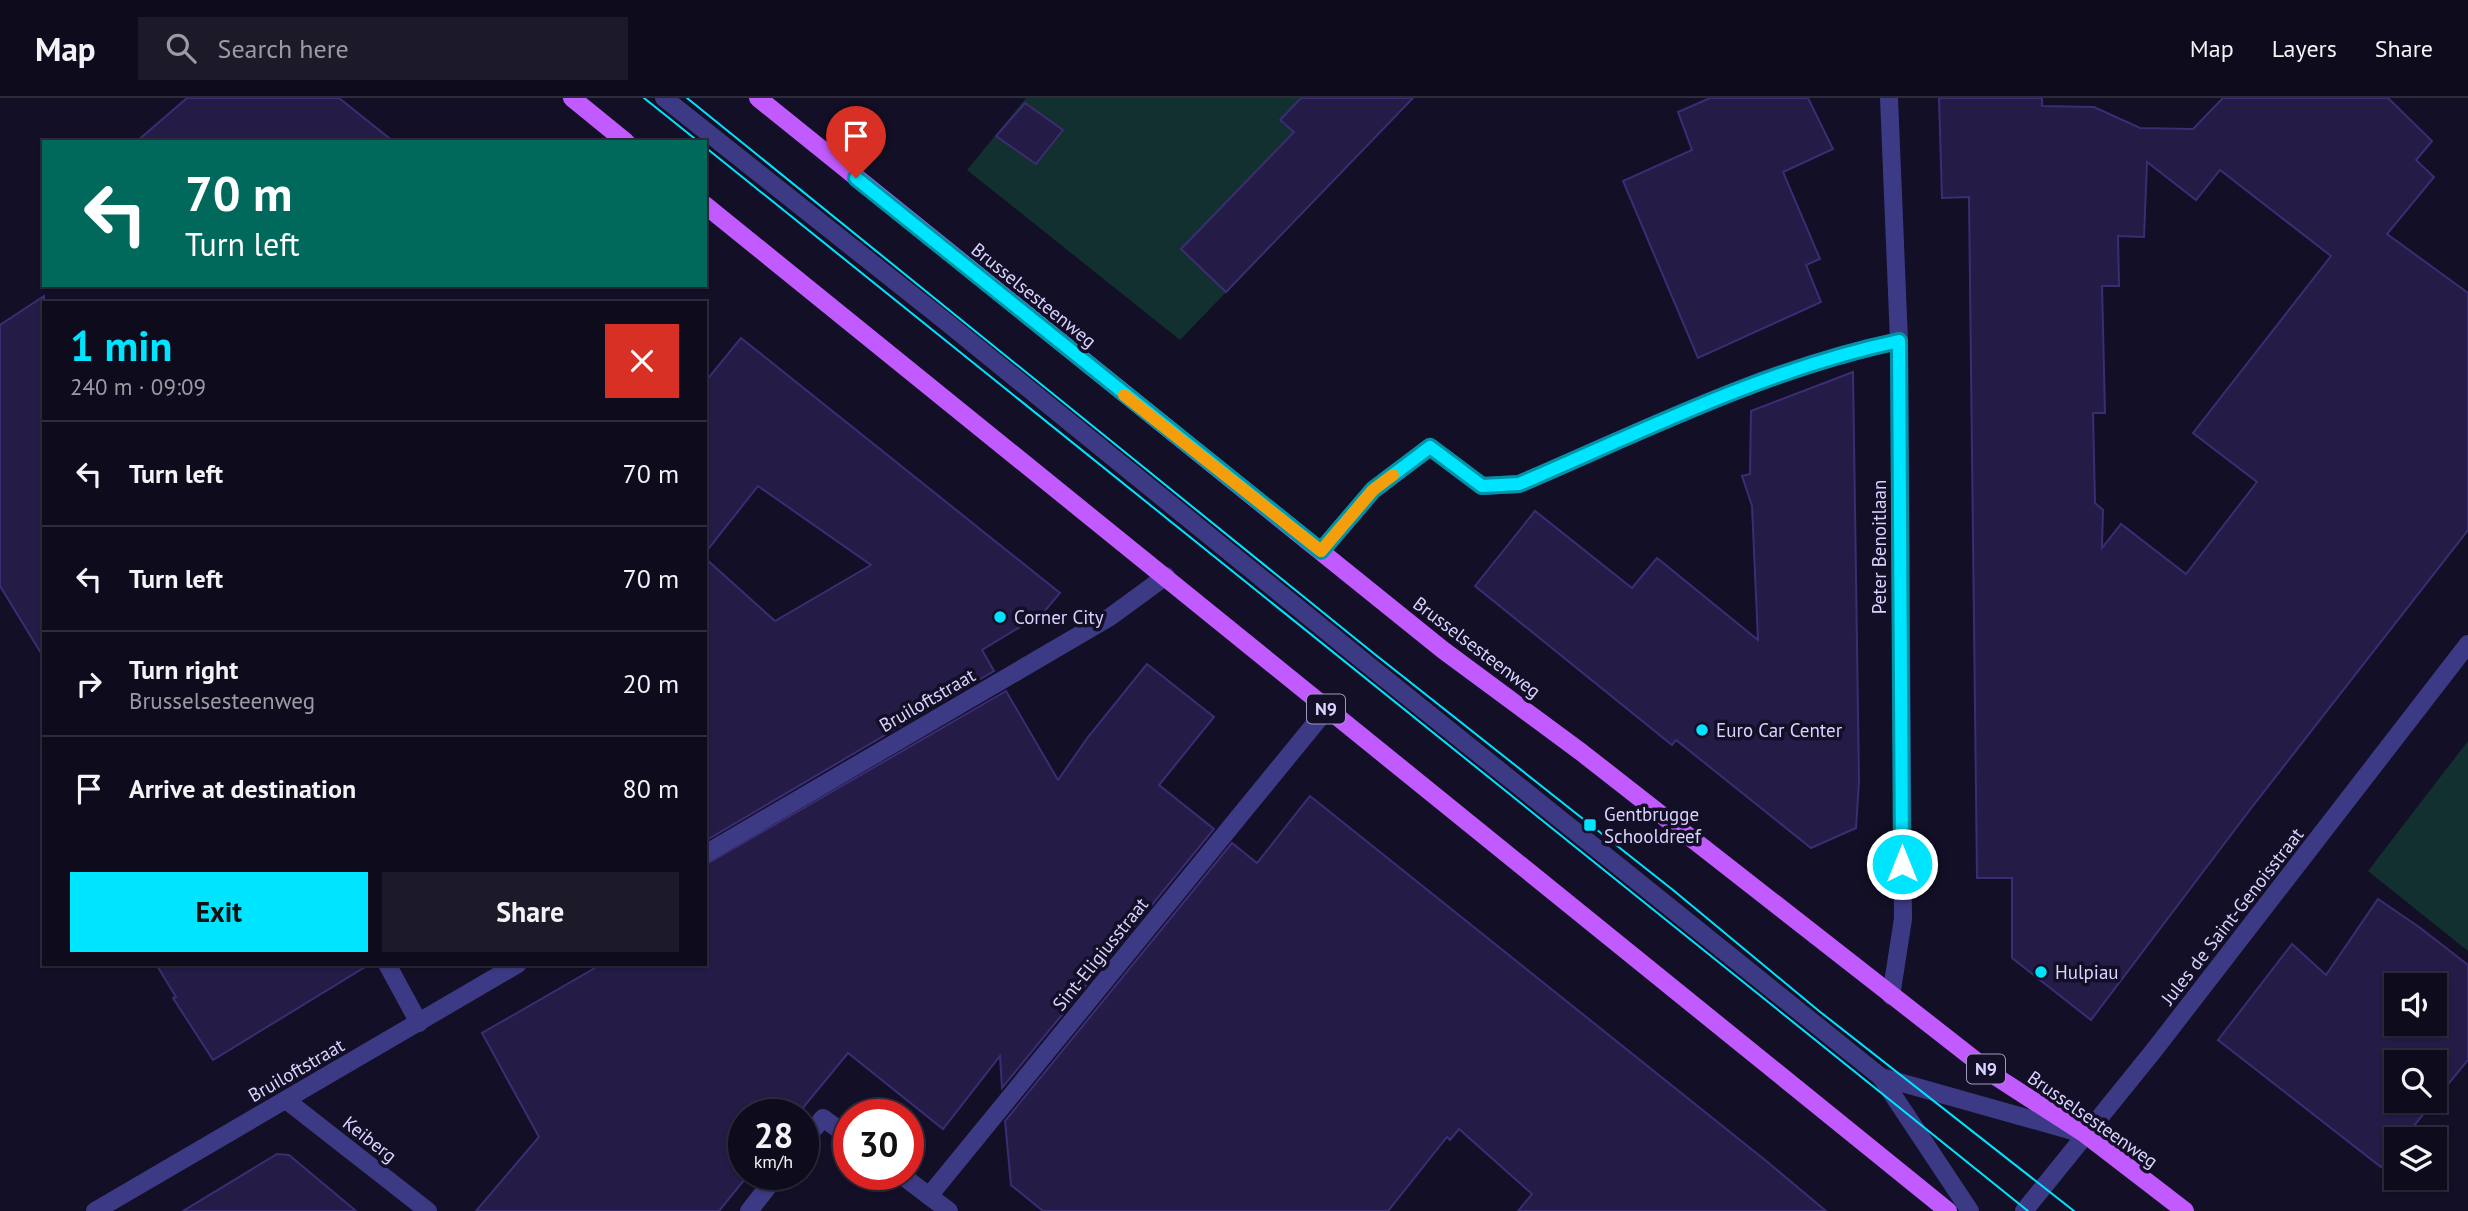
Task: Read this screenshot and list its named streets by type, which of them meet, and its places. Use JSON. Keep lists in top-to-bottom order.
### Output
{
  "streets": {
    "main road": ["Brusselsesteenweg", "N9"],
    "street": [
      "Peter Benoitlaan",
      "Bruiloftstraat",
      "Jules de Saint-Genoisstraat",
      "Sint-Eligiusstraat",
      "Keiberg"
    ]
  },
  "crossings": [
    ["Brusselsesteenweg", "Peter Benoitlaan"],
    ["Brusselsesteenweg", "Jules de Saint-Genoisstraat"],
    ["Bruiloftstraat", "N9"],
    ["Bruiloftstraat", "Keiberg"],
    ["N9", "Sint-Eligiusstraat"]
  ],
  "places": {
    "other": ["Corner City", "Euro Car Center", "Hulpiau"],
    "transit": ["Gentbrugge Schooldreef"]
  },
  "page": {
    "header": "Map",
    "search": "Search here",
    "nav": ["Map", "Layers", "Share"],
    "turn": ["70 m", "Turn left"],
    "heading": ["1 min", "240 m · 09:09"],
    "list": [
      {
        "name": "Turn left",
        "value": "70 m"
      },
      {
        "name": "Turn left",
        "value": "70 m"
      },
      {
        "name": "Turn right",
        "note": "Brusselsesteenweg",
        "value": "20 m"
      },
      {
        "name": "Arrive at destination",
        "value": "80 m"
      }
    ],
    "buttons": ["Exit", "Share"],
    "speed": "28 km/h",
    "limit": "30"
  }
}
